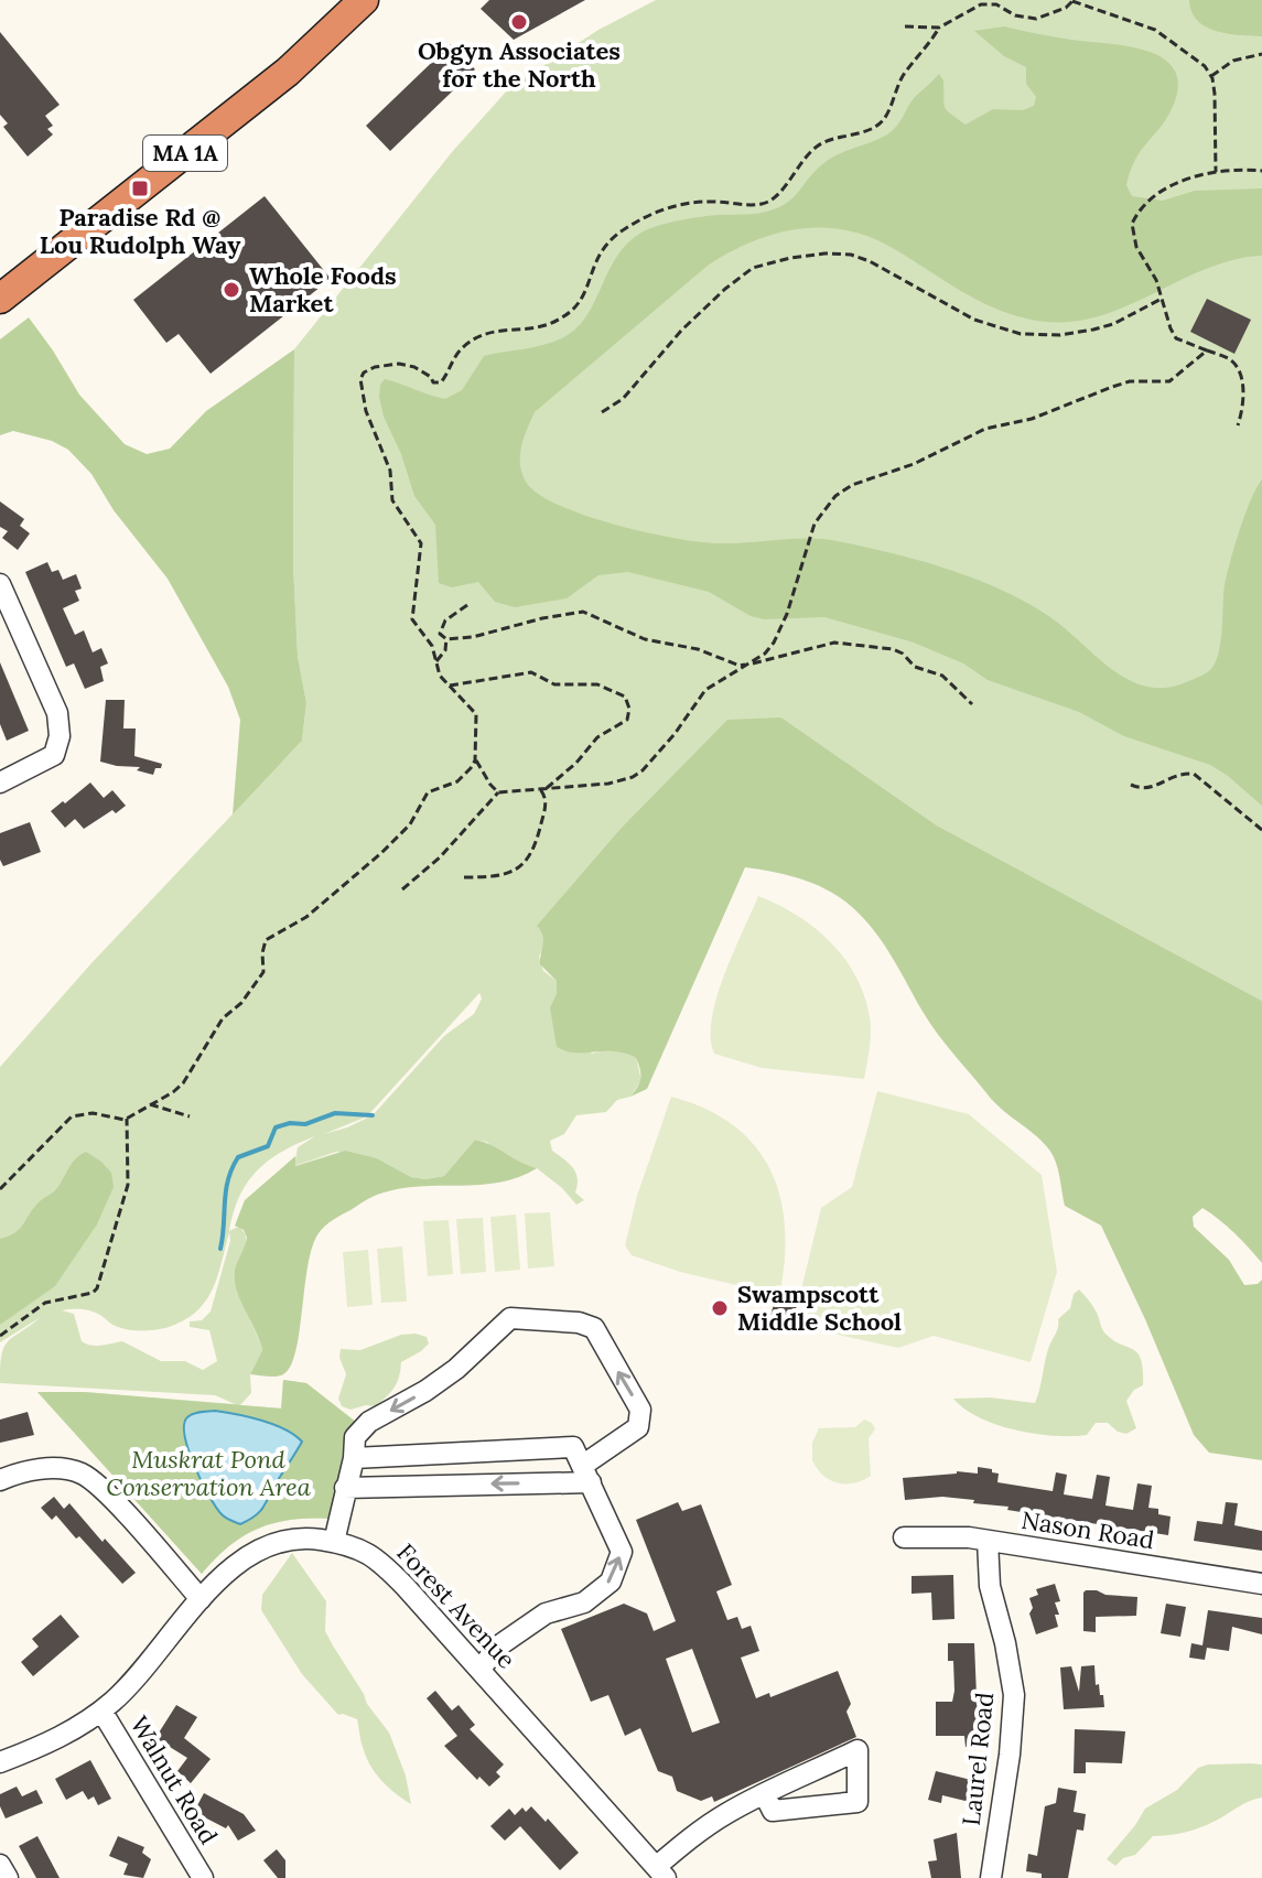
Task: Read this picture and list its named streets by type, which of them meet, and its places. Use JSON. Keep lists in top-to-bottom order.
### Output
{
  "streets": {
    "highway": ["MA 1A"],
    "street": [
      "Nason Road",
      "Forest Avenue",
      "Laurel Road",
      "Walnut Road"
    ]
  },
  "crossings": [
    ["Nason Road", "Laurel Road"],
    ["Forest Avenue", "Walnut Road"]
  ],
  "parks": ["Muskrat Pond Conservation Area"],
  "places": {
    "other": ["Obgyn Associates for the North", "Whole Foods Market", "Swampscott Middle School"],
    "transit": ["Paradise Rd @ Lou Rudolph Way"]
  }
}
